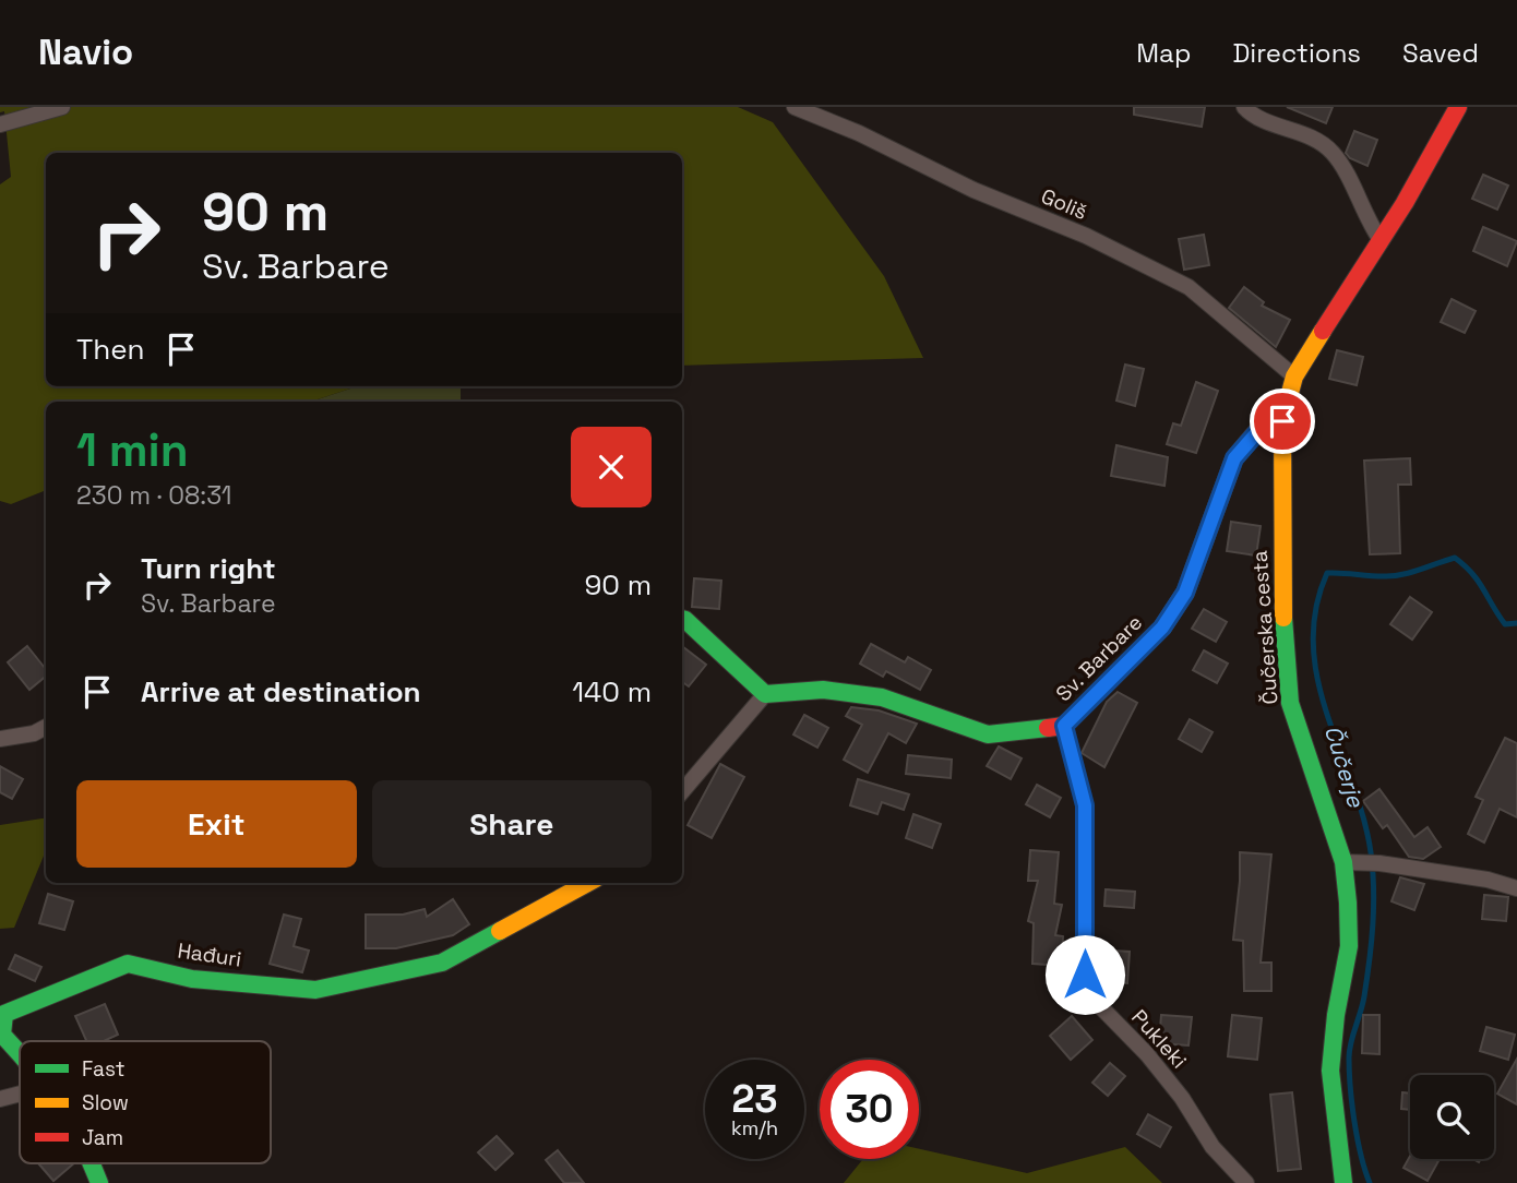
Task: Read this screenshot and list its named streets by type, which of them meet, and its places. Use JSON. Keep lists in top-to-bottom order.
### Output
{
  "streets": {
    "street": [
      "Goliš",
      "Čučerska cesta",
      "Sv. Barbare",
      "Hađuri",
      "Pukleki"
    ]
  },
  "crossings": [
    ["Goliš", "Čučerska cesta"],
    ["Čučerska cesta", "Sv. Barbare"],
    ["Sv. Barbare", "Pukleki"]
  ],
  "water": ["Čučerje"],
  "legend": ["Fast", "Slow", "Jam"],
  "page": {
    "header": "Navio",
    "nav": ["Map", "Directions", "Saved"],
    "turn": ["90 m", "Sv. Barbare"],
    "then": "Then",
    "heading": ["1 min", "230 m · 08:31"],
    "list": [
      {
        "name": "Turn right",
        "note": "Sv. Barbare",
        "value": "90 m"
      },
      {
        "name": "Arrive at destination",
        "value": "140 m"
      }
    ],
    "buttons": ["Exit", "Share"],
    "speed": "23 km/h",
    "limit": "30"
  }
}
